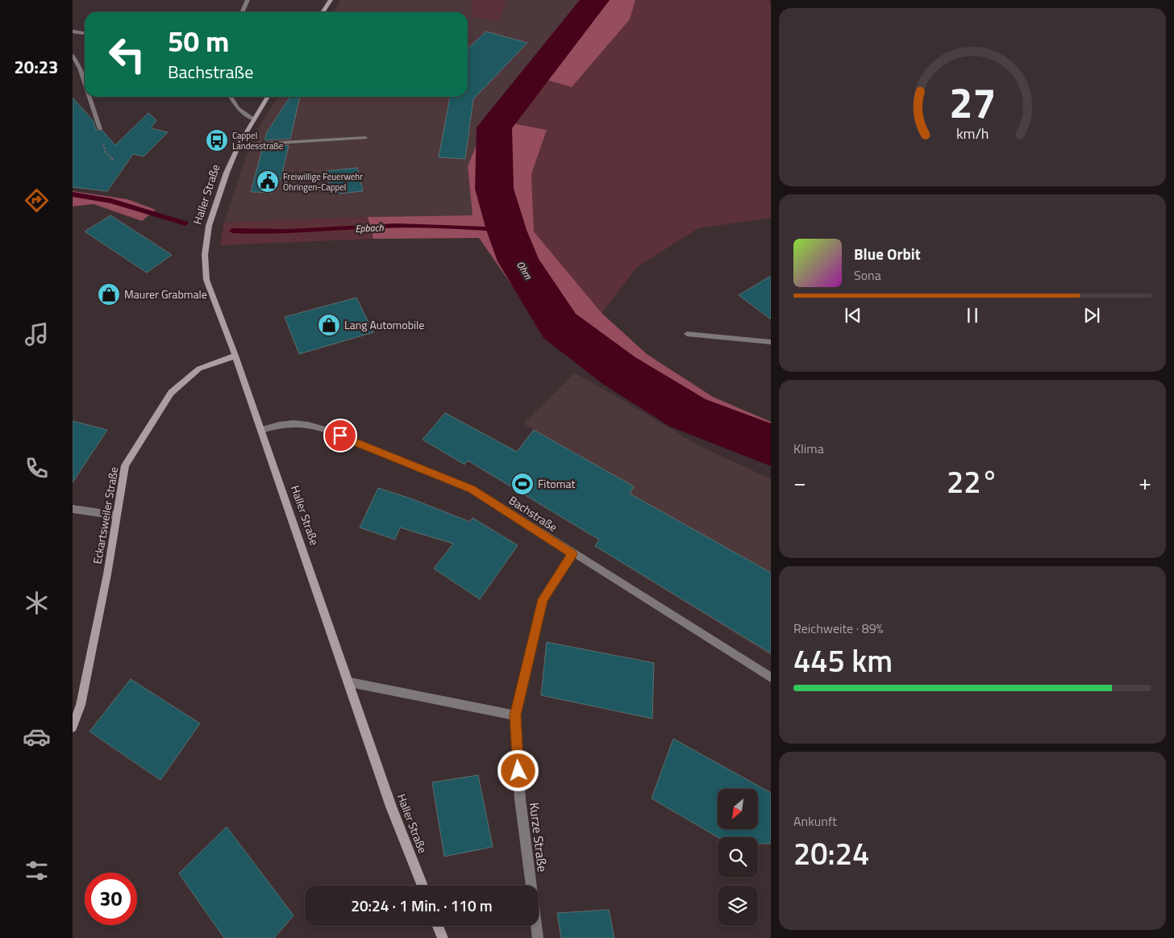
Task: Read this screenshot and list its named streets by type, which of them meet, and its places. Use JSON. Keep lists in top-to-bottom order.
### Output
{
  "streets": {
    "main road": ["Haller Straße", "Eckartsweiler Straße"],
    "street": ["Bachstraße", "Kurze Straße"]
  },
  "crossings": [
    ["Haller Straße", "Bachstraße"],
    ["Haller Straße", "Eckartsweiler Straße"],
    ["Bachstraße", "Kurze Straße"]
  ],
  "water": ["Epbach", "Ohrn"],
  "places": {
    "bus stop": ["Cappel Landesstraße"],
    "public building": ["Freiwillige Feuerwehr Öhringen-Cappel"],
    "shop": ["Maurer Grabmale", "Lang Automobile"],
    "sports": ["Fitomat"]
  },
  "north": "bottom left",
  "page": {
    "tabs": "20:23",
    "turn": ["50 m", "Bachstraße"],
    "song": ["Blue Orbit", "Sona"],
    "tile": [
      "Klima",
      ["Reichweite · 89%", "445 km"],
      ["Ankunft", "20:24"]
    ],
    "heat": ["−", "22°", "+"],
    "limit": "30",
    "trip": "20:24 · 1 Min. · 110 m",
    "gauge": ["27", "km/h"]
  }
}
